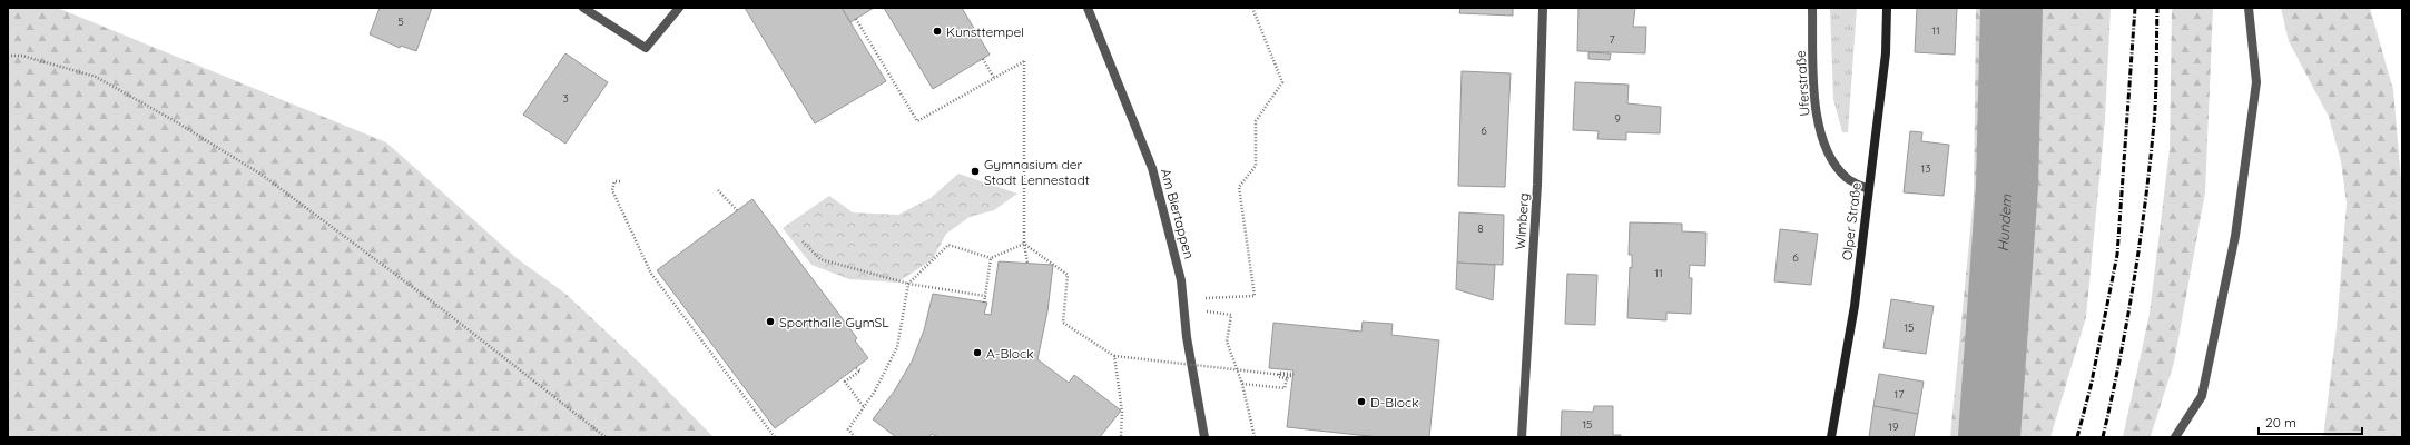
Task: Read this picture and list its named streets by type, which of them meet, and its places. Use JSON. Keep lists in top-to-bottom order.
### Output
{
  "streets": {
    "main road": ["Olper Straße"],
    "street": ["Uferstraße", "Am Biertappen", "Wimberg"]
  },
  "crossings": [
    ["Uferstraße", "Olper Straße"]
  ],
  "water": ["Hundem"],
  "places": [
    "Kunsttempel",
    "Gymnasium der Stadt Lennestadt",
    "Sporthalle GymSL",
    "A-Block",
    "D-Block"
  ],
  "house_numbers": [
    "5",
    "11",
    "7",
    "3",
    "9",
    "6",
    "13",
    "8",
    "6",
    "11",
    "15",
    "17",
    "15",
    "19"
  ],
  "scale_bar": "20 m"
}
